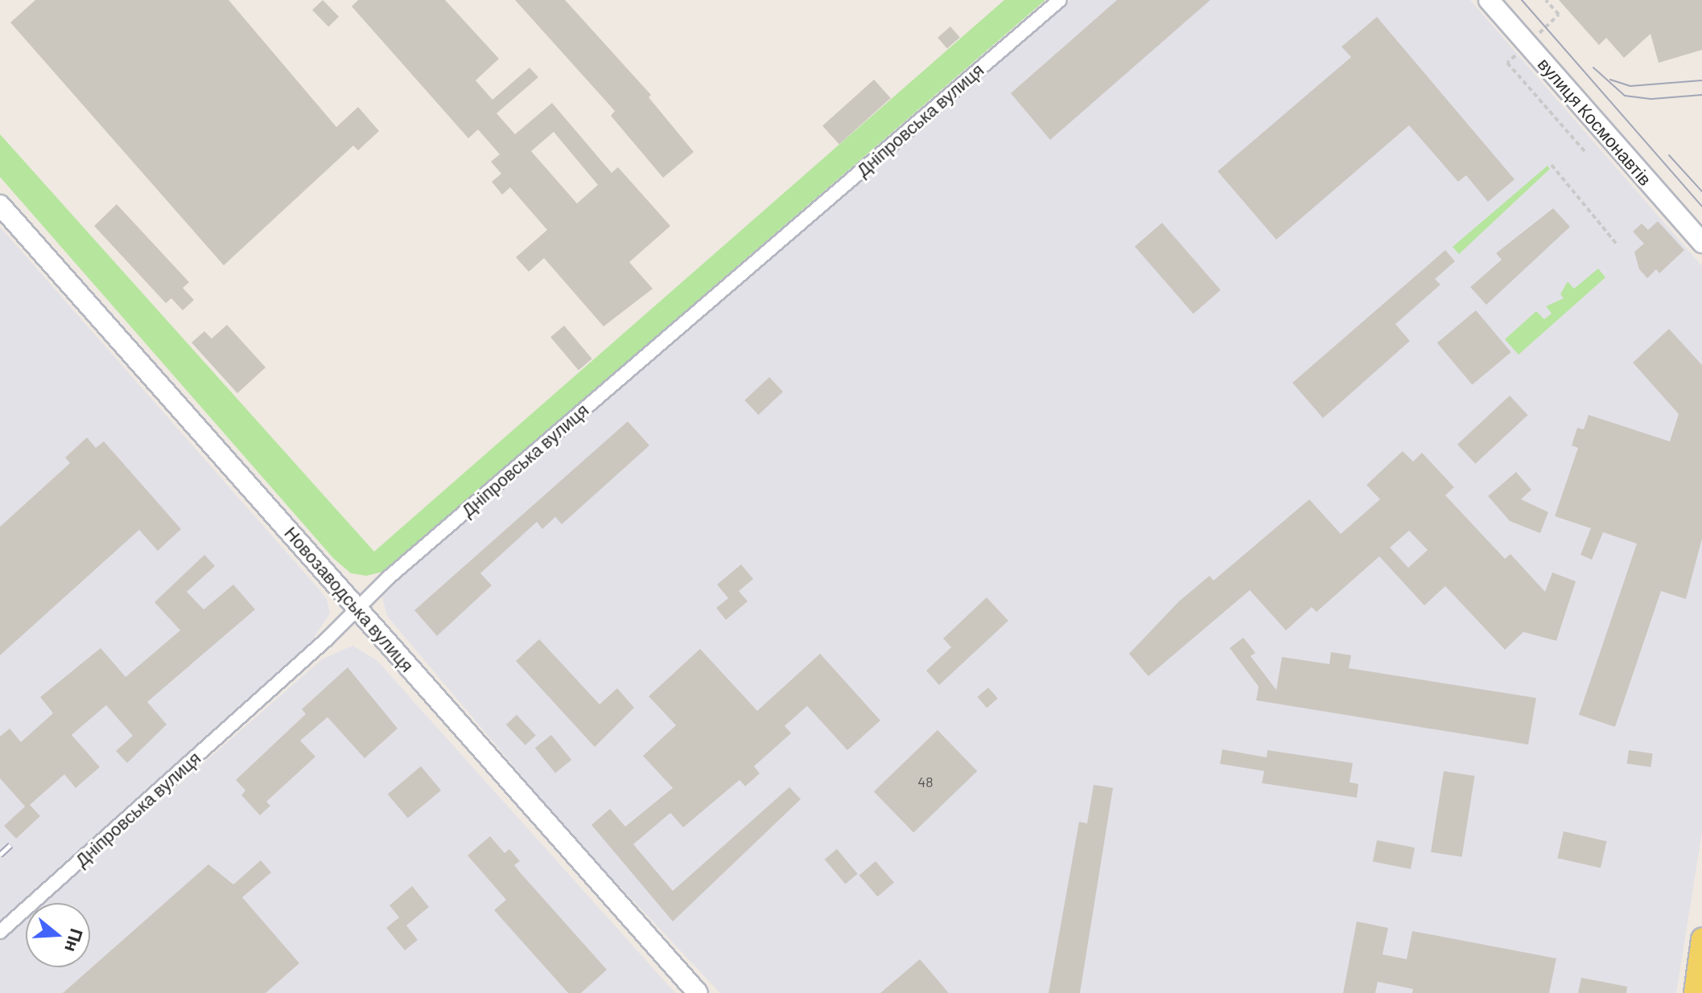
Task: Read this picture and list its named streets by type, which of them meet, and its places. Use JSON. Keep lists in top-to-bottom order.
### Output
{
  "streets": {
    "street": ["Дніпровська вулиця", "вулиця Космонавтів", "Новозаводська вулиця"]
  },
  "crossings": [
    ["Дніпровська вулиця", "Новозаводська вулиця"]
  ],
  "house_numbers": ["48"],
  "north": "right"
}
